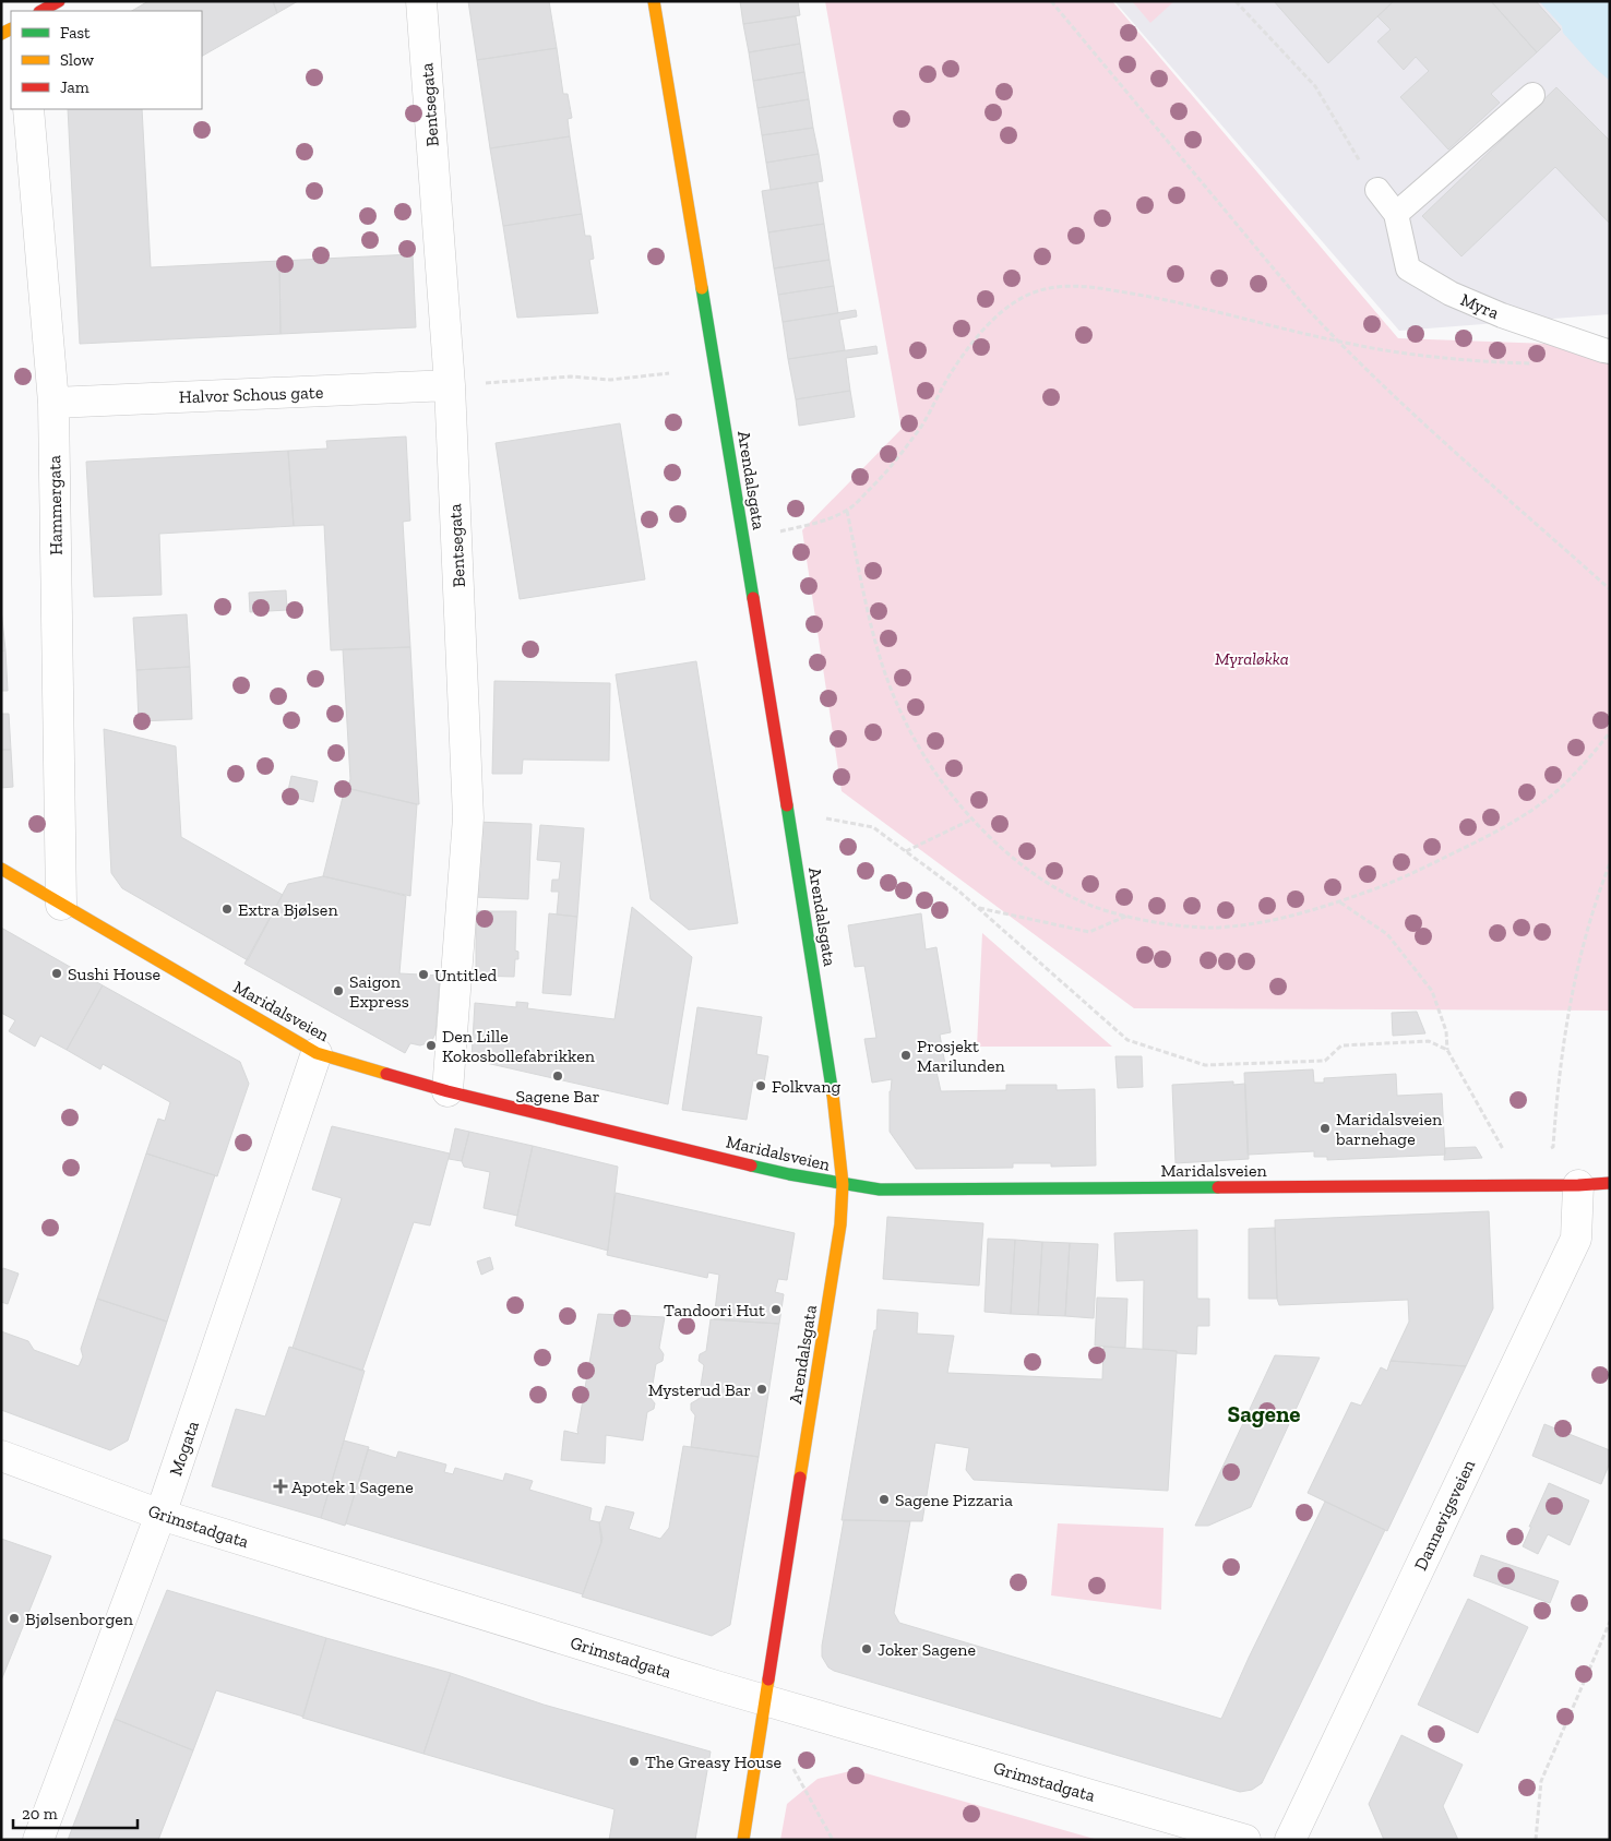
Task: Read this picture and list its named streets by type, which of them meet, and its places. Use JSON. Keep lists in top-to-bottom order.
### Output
{
  "streets": {
    "street": [
      "Bentsegata",
      "Halvor Schous gate",
      "Arendalsgata",
      "Hammergata",
      "Maridalsveien",
      "Mogata",
      "Dannevigsveien",
      "Grimstadgata"
    ],
    "lane": ["Myra"]
  },
  "crossings": [
    ["Bentsegata", "Halvor Schous gate"],
    ["Bentsegata", "Maridalsveien"],
    ["Halvor Schous gate", "Hammergata"],
    ["Arendalsgata", "Maridalsveien"],
    ["Arendalsgata", "Grimstadgata"],
    ["Hammergata", "Maridalsveien"],
    ["Maridalsveien", "Mogata"],
    ["Maridalsveien", "Dannevigsveien"],
    ["Mogata", "Grimstadgata"]
  ],
  "districts": ["Sagene"],
  "parks": ["Myraløkka"],
  "places": {
    "other": [
      "Extra Bjølsen",
      "Sushi House",
      "Untitled",
      "Saigon Express",
      "Den Lille Kokosbollefabrikken",
      "Prosjekt Marilunden",
      "Sagene Bar",
      "Folkvang",
      "Maridalsveien barnehage",
      "Tandoori Hut",
      "Mysterud Bar",
      "Sagene Pizzaria",
      "Bjølsenborgen",
      "Joker Sagene",
      "The Greasy House"
    ],
    "health": ["Apotek 1 Sagene"]
  },
  "legend": ["Fast", "Slow", "Jam"],
  "scale_bar": "20 m"
}
